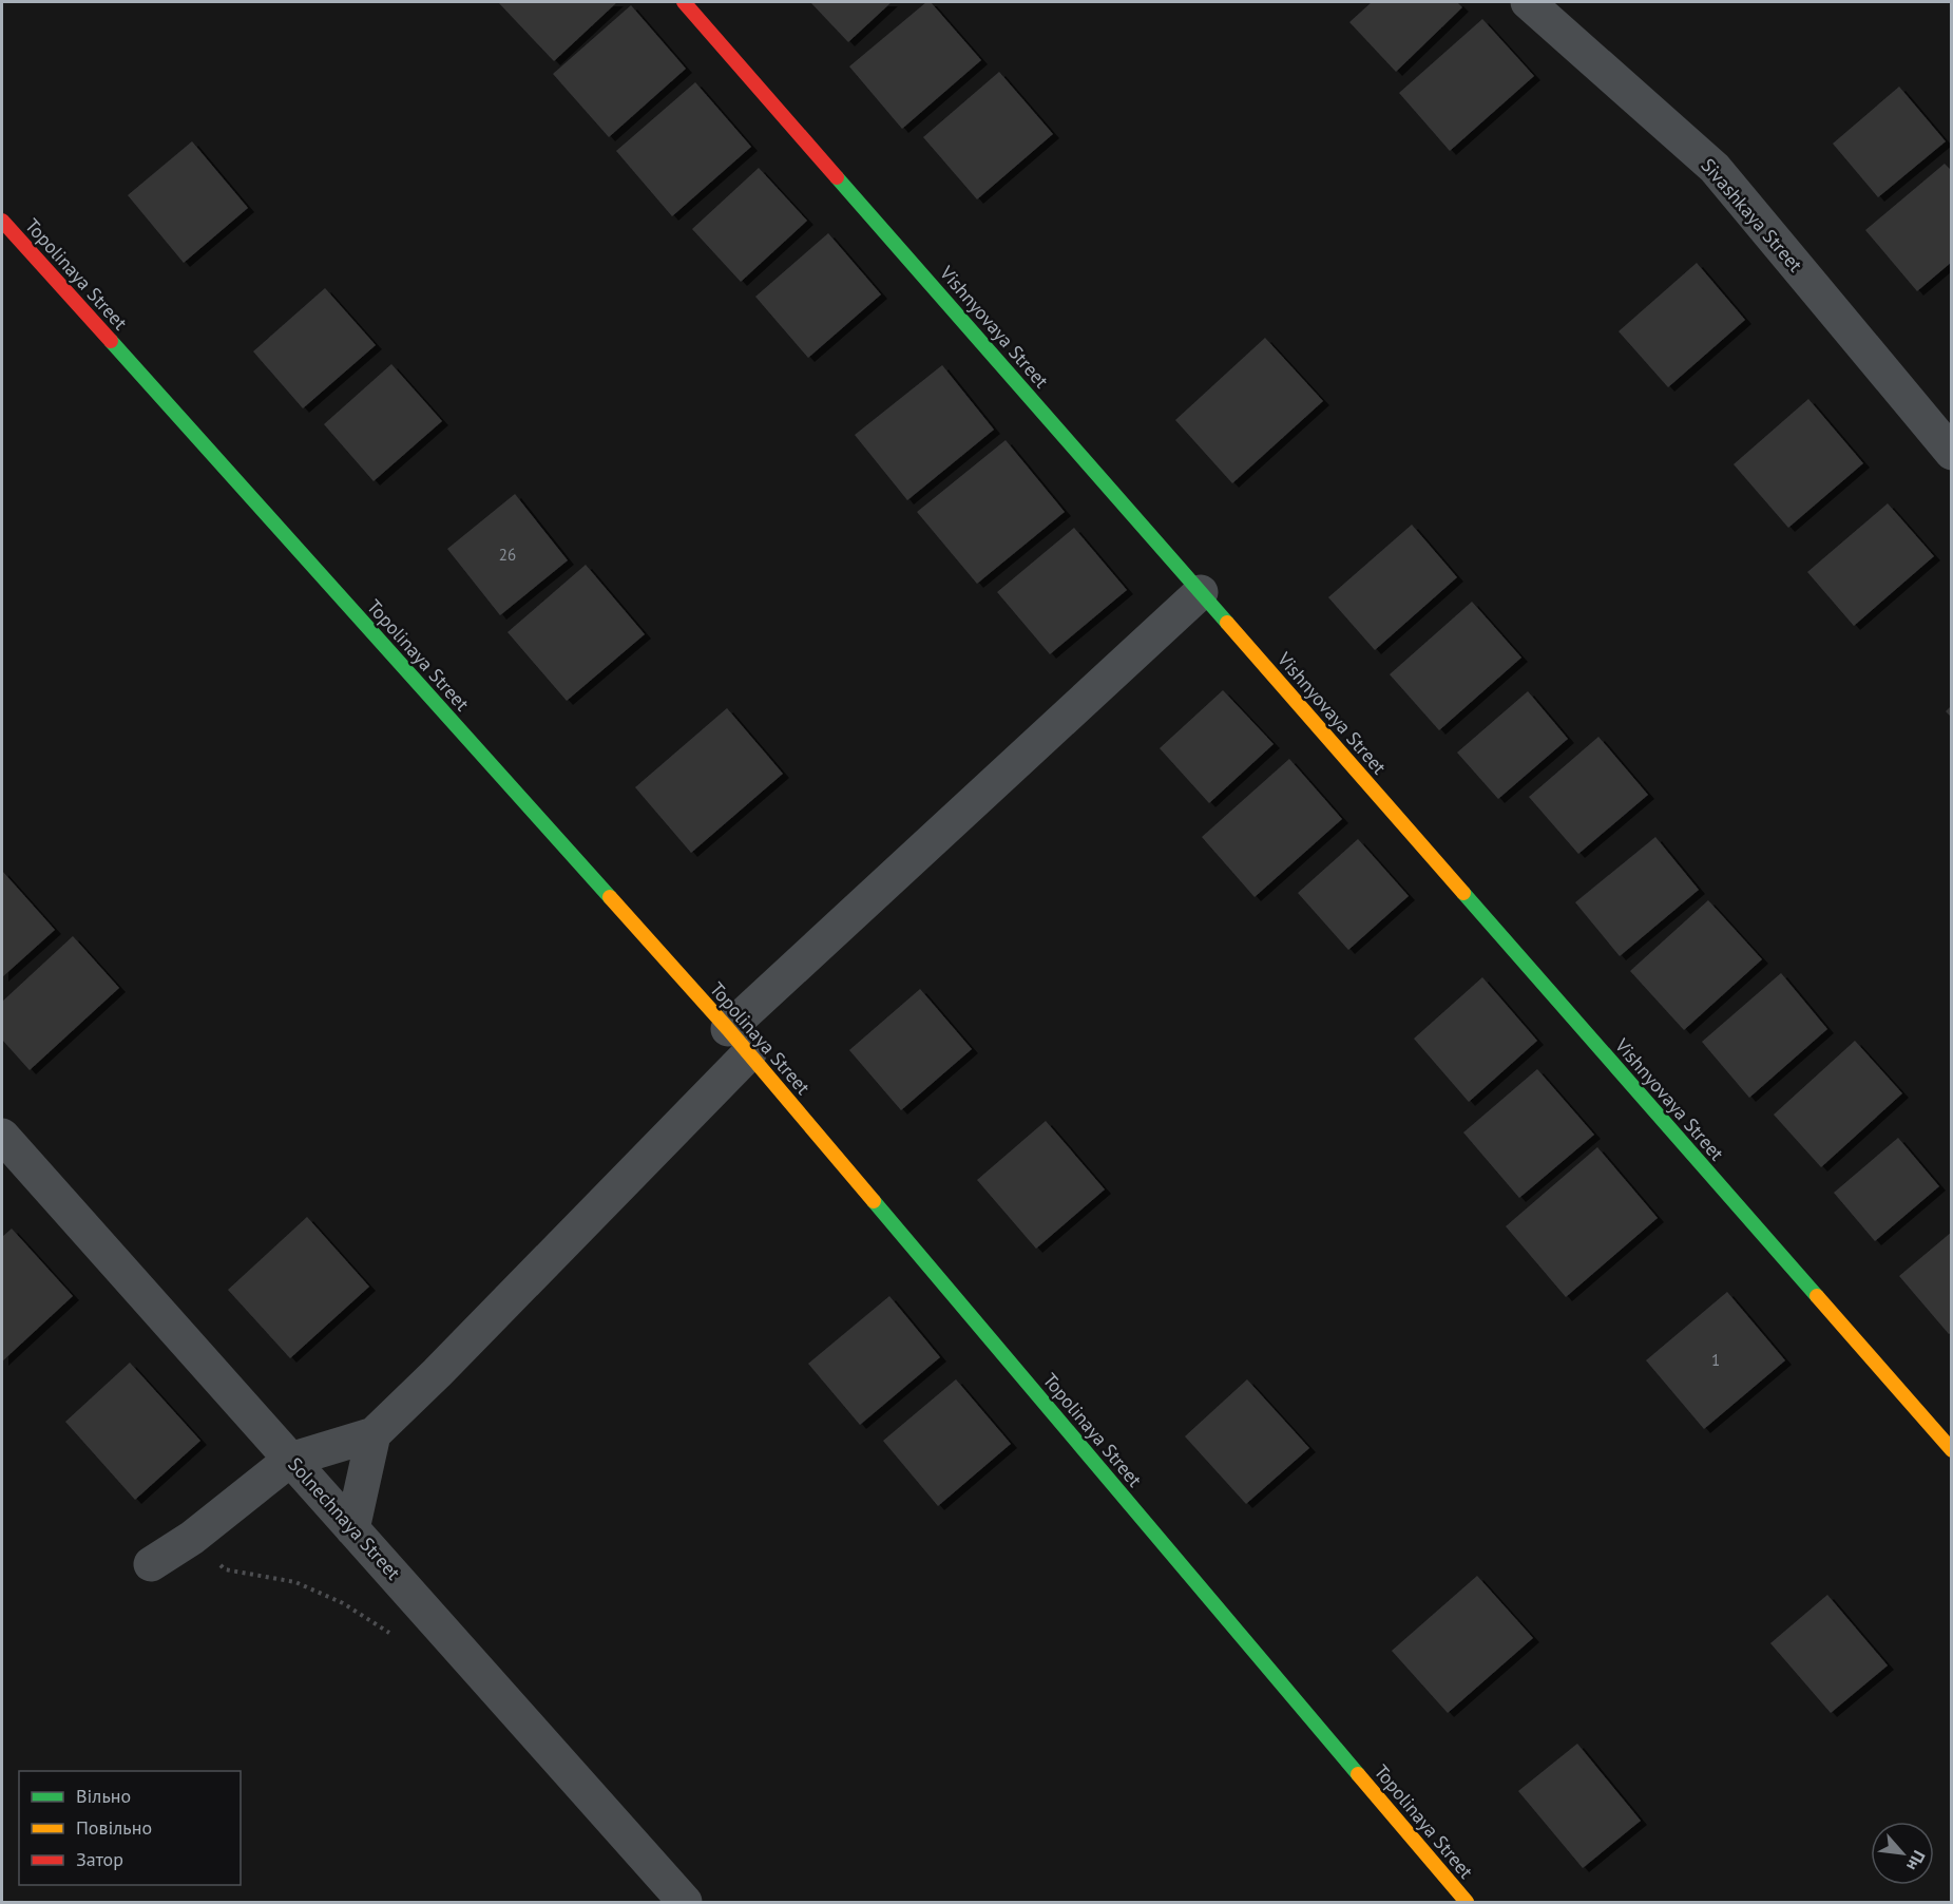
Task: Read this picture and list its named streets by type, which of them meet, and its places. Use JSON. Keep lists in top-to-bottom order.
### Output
{
  "streets": {
    "street": [
      "Sivashkaya Street",
      "Topolinaya Street",
      "Vishnyovaya Street",
      "Solnechnaya Street"
    ]
  },
  "house_numbers": ["26", "1"],
  "legend": ["Вільно", "Повільно", "Затор"],
  "north": "bottom right"
}
